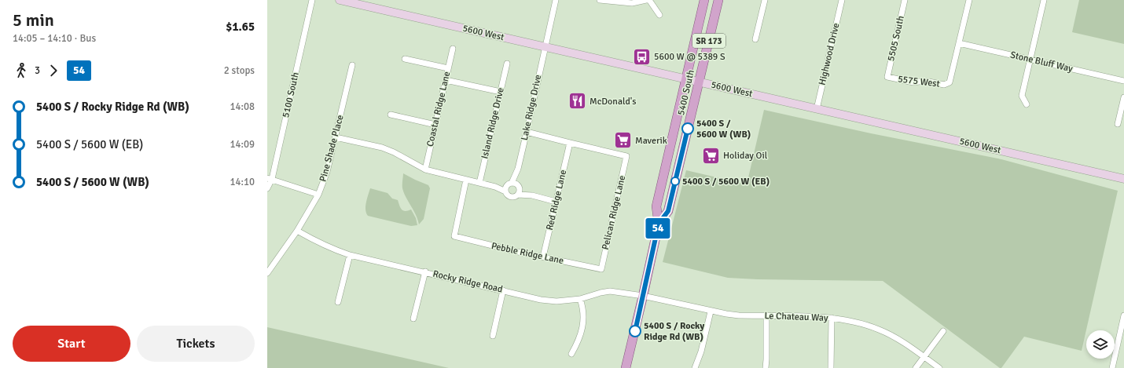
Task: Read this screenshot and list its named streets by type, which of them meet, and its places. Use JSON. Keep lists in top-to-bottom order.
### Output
{
  "streets": {
    "main road": ["5600 West", "SR 173", "5400 South"],
    "street": [
      "5505 South",
      "Highwood Drive",
      "Stone Bluff Way",
      "5575 West",
      "5100 South",
      "Lake Ridge Drive",
      "Coastal Ridge Lane",
      "Island Ridge Drive",
      "Pine Shade Place",
      "Red Ridge Lane",
      "Pelican Ridge Lane",
      "Pebble Ridge Lane",
      "Rocky Ridge Road",
      "Le Chateau Way"
    ]
  },
  "crossings": [
    ["5600 West", "Highwood Drive"],
    ["5600 West", "5400 South"],
    ["5600 West", "Lake Ridge Drive"],
    ["5505 South", "5575 West"],
    ["Stone Bluff Way", "5575 West"],
    ["5400 South", "Rocky Ridge Road"],
    ["5400 South", "Le Chateau Way"],
    ["Pine Shade Place", "Rocky Ridge Road"],
    ["Red Ridge Lane", "Pelican Ridge Lane"],
    ["Red Ridge Lane", "Pebble Ridge Lane"],
    ["Pelican Ridge Lane", "Pebble Ridge Lane"],
    ["Rocky Ridge Road", "Le Chateau Way"]
  ],
  "places": {
    "bus stop": ["5600 W @ 5389 S"],
    "restaurant": ["McDonald's"],
    "other": ["5400 S / 5600 W (WB)", "5400 S / 5600 W (EB)", "5400 S / Rocky Ridge Rd (WB)"],
    "supermarket": ["Maverik", "Holiday Oil"]
  },
  "lines": ["bus line 54"],
  "page": {
    "heading": ["5 min", "14:05 – 14:10 · Bus", "$1.65"],
    "on_map": "54",
    "legs": ["3", "54", "2 stops"],
    "list": [
      {
        "name": "5400 S / Rocky Ridge Rd (WB)",
        "value": "14:08"
      },
      {
        "name": "5400 S / 5600 W (EB)",
        "value": "14:09"
      },
      {
        "name": "5400 S / 5600 W (WB)",
        "value": "14:10"
      }
    ],
    "buttons": ["Start", "Tickets"]
  }
}
